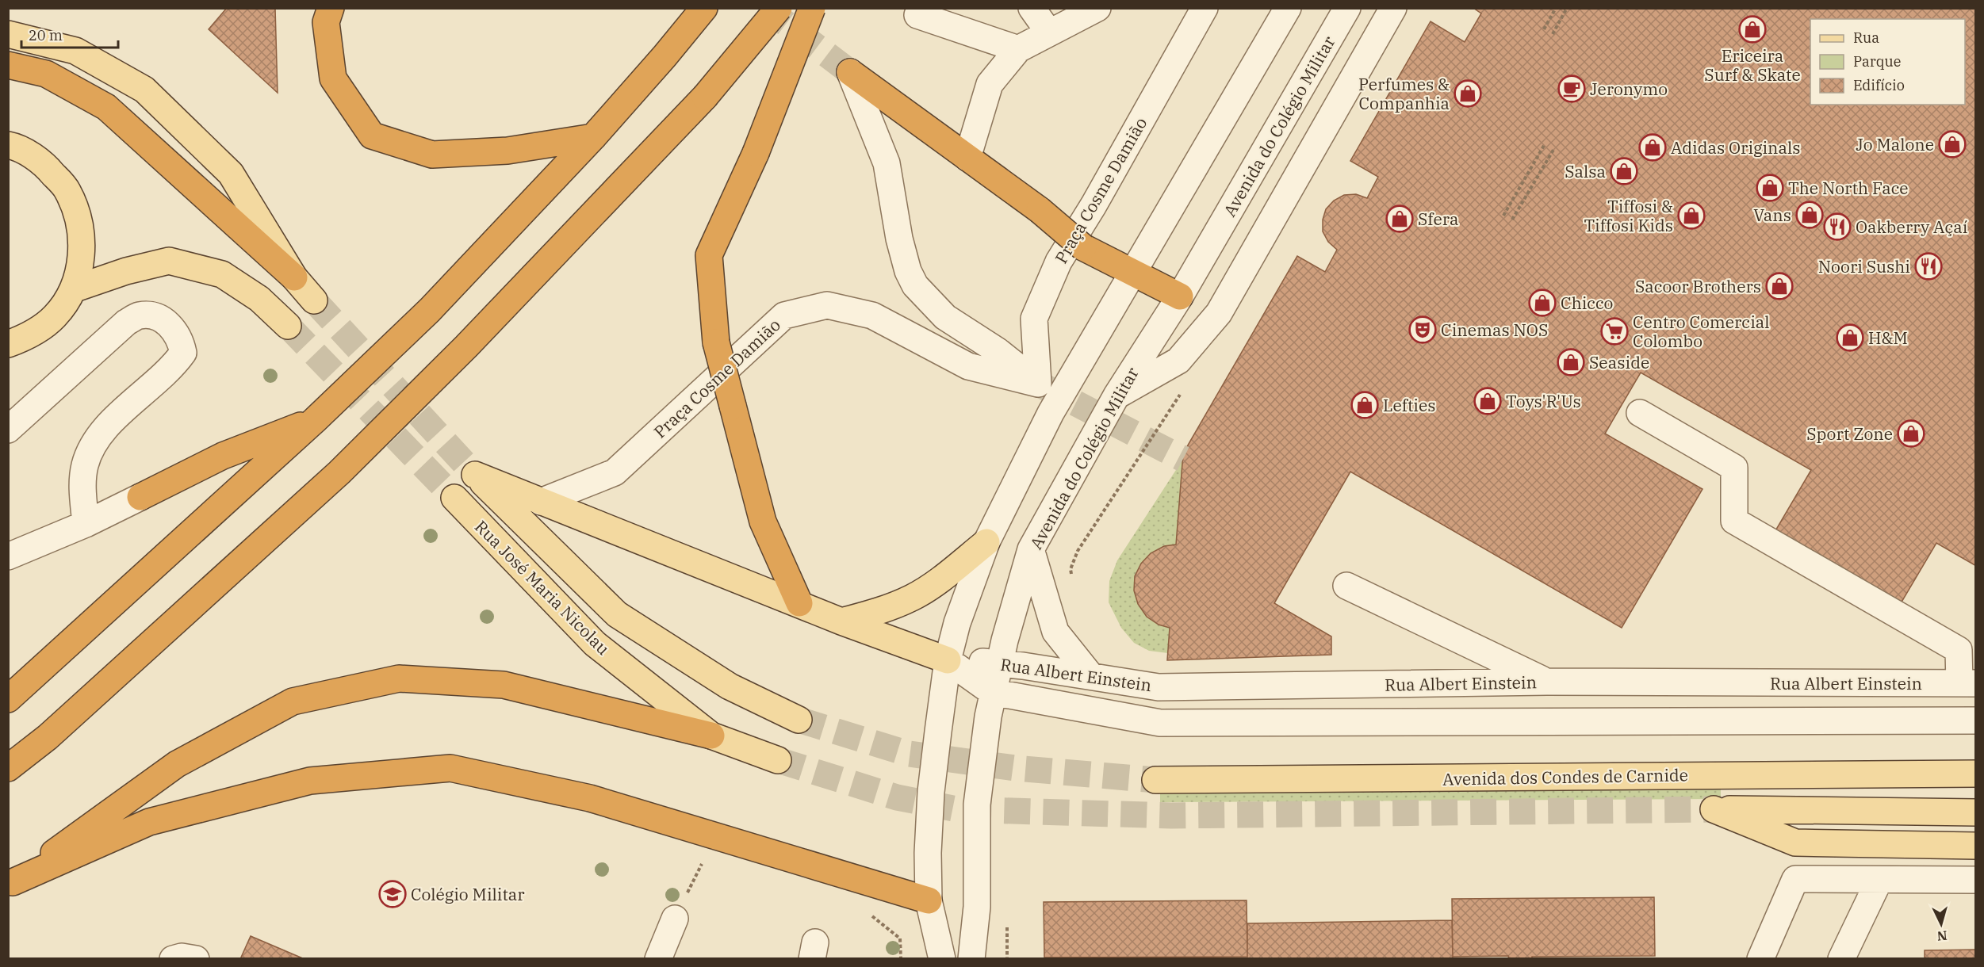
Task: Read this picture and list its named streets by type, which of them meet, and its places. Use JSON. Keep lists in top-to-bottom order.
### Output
{
  "streets": {
    "main road": ["Rua José Maria Nicolau", "Avenida dos Condes de Carnide"],
    "street": ["Avenida do Colégio Militar", "Praça Cosme Damião", "Rua Albert Einstein"]
  },
  "crossings": [
    ["Avenida do Colégio Militar", "Rua Albert Einstein"]
  ],
  "places": {
    "shop": [
      "Ericeira Surf & Skate",
      "Perfumes & Companhia",
      "Jo Malone",
      "Adidas Originals",
      "Salsa",
      "The North Face",
      "Vans",
      "Tiffosi & Tiffosi Kids",
      "Sfera",
      "Sacoor Brothers",
      "Chicco",
      "H&M",
      "Seaside",
      "Toys'R'Us",
      "Lefties",
      "Sport Zone"
    ],
    "cafe": ["Jeronymo"],
    "restaurant": ["Oakberry Açaí", "Noori Sushi"],
    "theatre": ["Cinemas NOS"],
    "supermarket": ["Centro Comercial Colombo"],
    "school or university": ["Colégio Militar"]
  },
  "legend": ["Rua", "Parque", "Edifício"],
  "scale_bar": "20 m",
  "north": "bottom"
}
